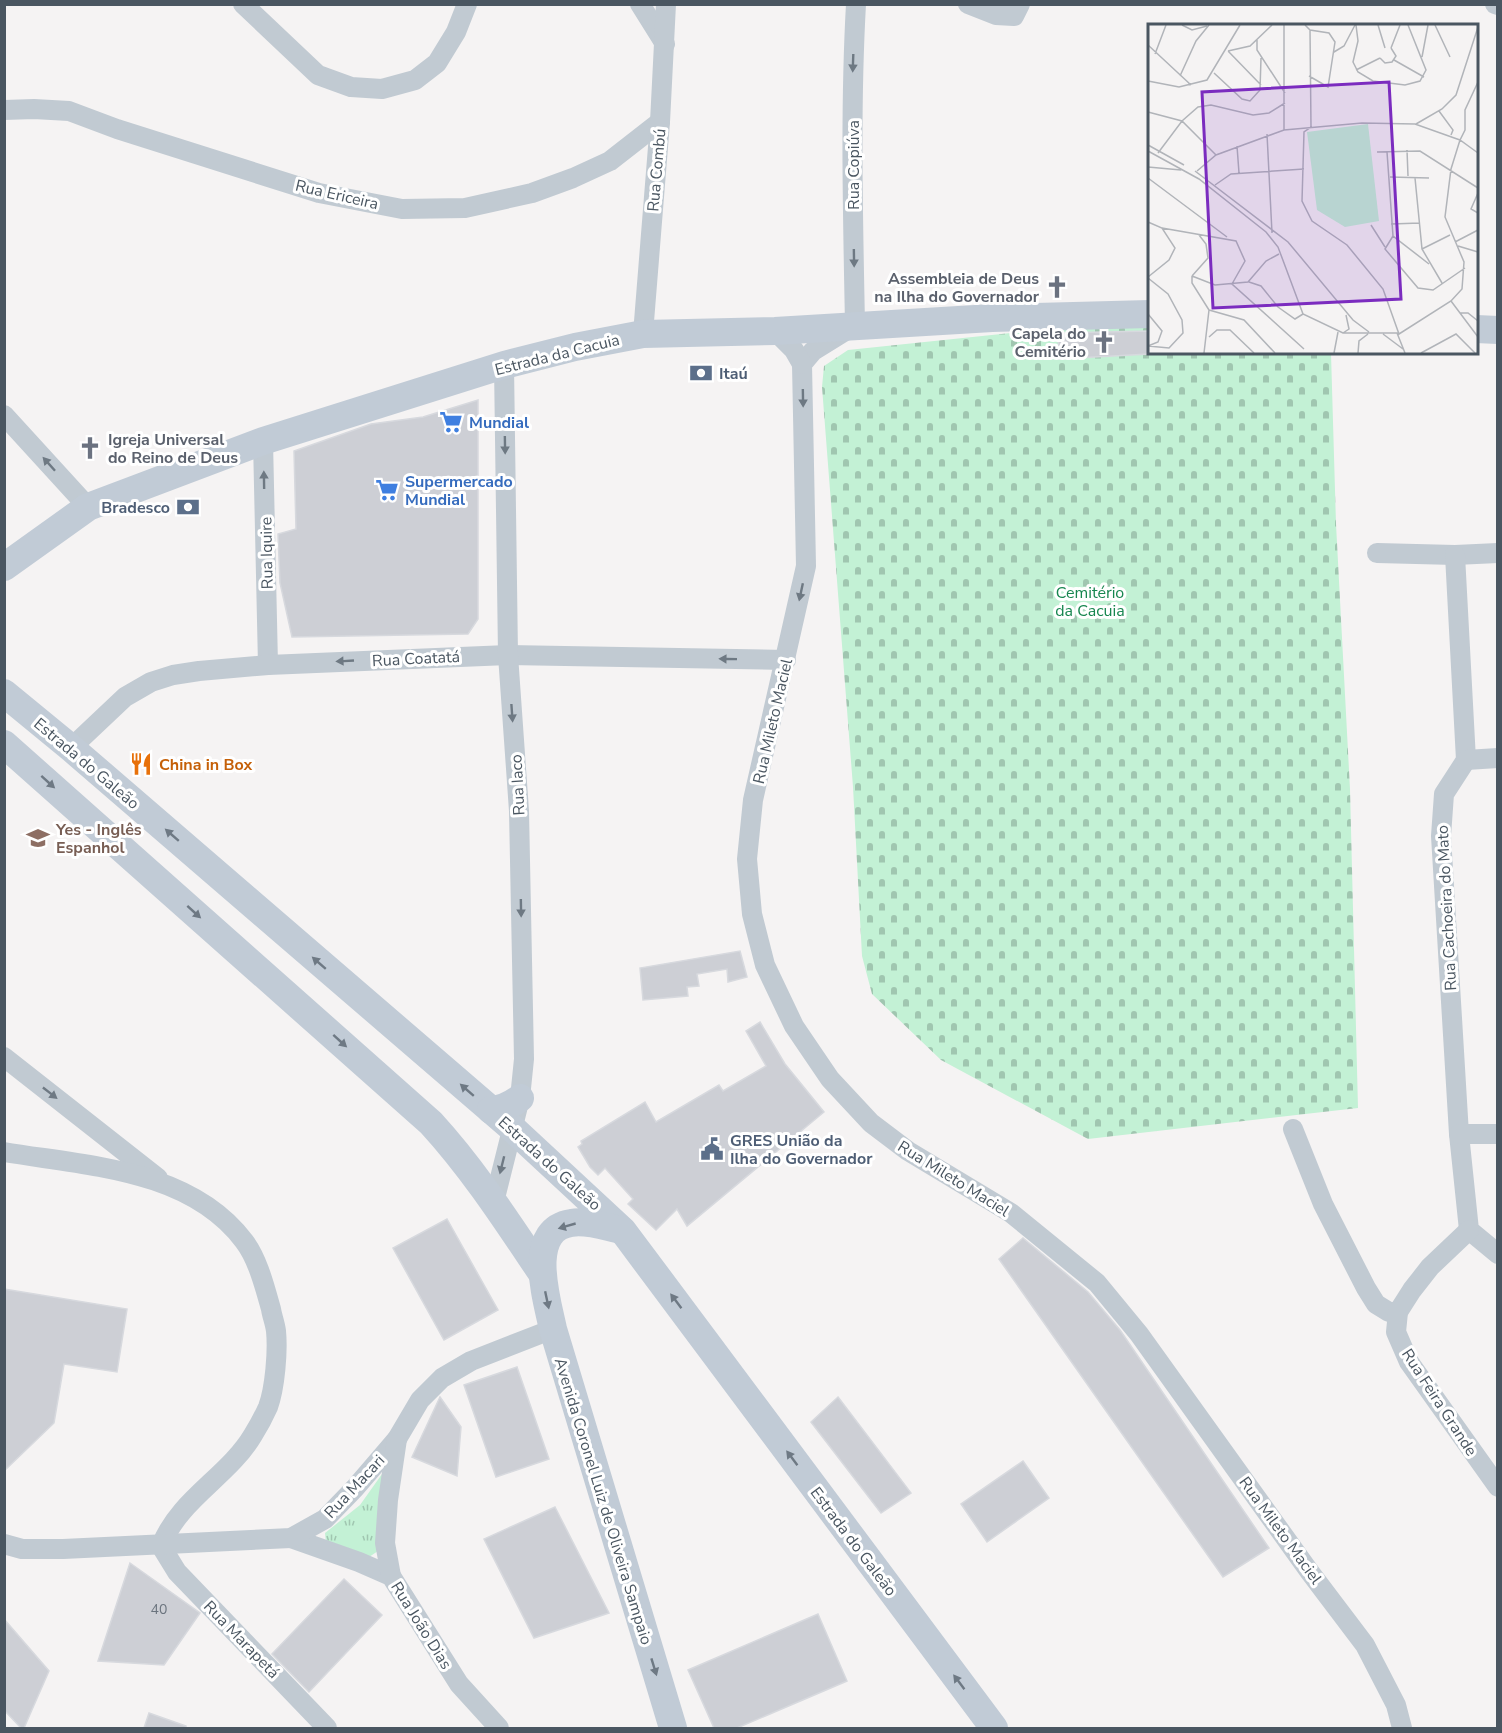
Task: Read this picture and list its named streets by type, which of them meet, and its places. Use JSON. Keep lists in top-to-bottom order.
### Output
{
  "streets": {
    "main road": ["Estrada da Cacuia", "Estrada do Galeão", "Avenida Coronel Luiz de Oliveira Sampaio"],
    "street": [
      "Rua Copiúva",
      "Rua Combú",
      "Rua Ericeira",
      "Rua Iquire",
      "Rua Coatatá",
      "Rua Mileto Maciel",
      "Rua Iaco",
      "Rua Cachoeira do Mato",
      "Rua Feira Grande",
      "Rua Macari",
      "Rua João Dias",
      "Rua Marapetá"
    ]
  },
  "crossings": [
    ["Rua Copiúva", "Estrada da Cacuia"],
    ["Rua Combú", "Rua Ericeira"],
    ["Rua Combú", "Estrada da Cacuia"],
    ["Estrada da Cacuia", "Rua Iquire"],
    ["Estrada da Cacuia", "Rua Iaco"],
    ["Rua Iquire", "Rua Coatatá"],
    ["Rua Coatatá", "Rua Mileto Maciel"],
    ["Rua Coatatá", "Estrada do Galeão"],
    ["Rua Coatatá", "Rua Iaco"],
    ["Rua Macari", "Avenida Coronel Luiz de Oliveira Sampaio"],
    ["Rua Macari", "Rua João Dias"],
    ["Rua Macari", "Rua Marapetá"]
  ],
  "one_way": [
    "Rua Copiúva",
    "Rua Iquire",
    "Rua Coatatá",
    "Rua Iaco",
    "Avenida Coronel Luiz de Oliveira Sampaio"
  ],
  "parks": ["Cemitério da Cacuia"],
  "places": {
    "church": ["Assembleia de Deus na Ilha do Governador", "Capela do Cemitério", "Igreja Universal do Reino de Deus"],
    "bank": ["Itaú", "Bradesco"],
    "supermarket": ["Mundial", "Supermercado Mundial"],
    "restaurant": ["China in Box"],
    "school or university": ["Yes - Inglês Espanhol"],
    "public building": ["GRES União da Ilha do Governador"]
  },
  "house_numbers": ["40"]
}
